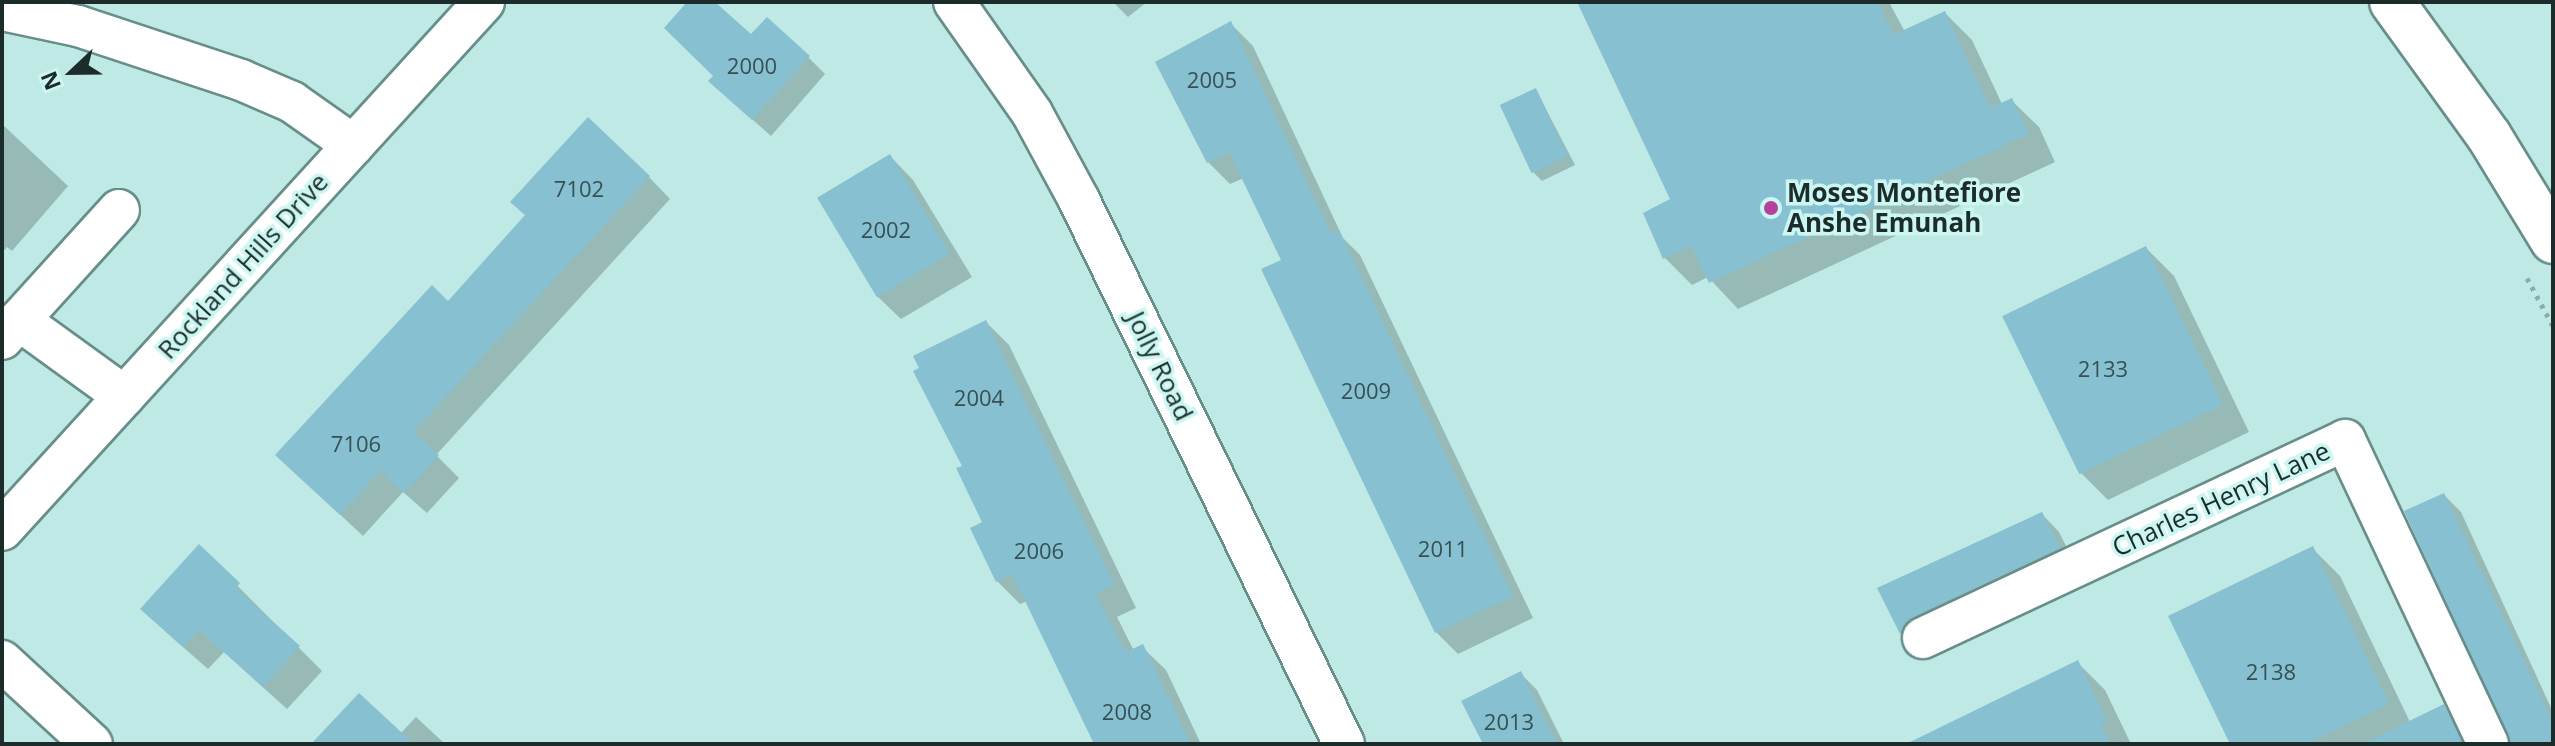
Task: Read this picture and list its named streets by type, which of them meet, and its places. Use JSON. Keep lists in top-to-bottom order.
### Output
{
  "streets": {
    "street": ["Rockland Hills Drive", "Jolly Road", "Charles Henry Lane"]
  },
  "places": ["Moses Montefiore Anshe Emunah"],
  "house_numbers": [
    "2000",
    "2005",
    "7102",
    "2002",
    "2133",
    "2009",
    "2004",
    "7106",
    "2011",
    "2006",
    "2138",
    "2008",
    "2013"
  ],
  "north": "left"
}
